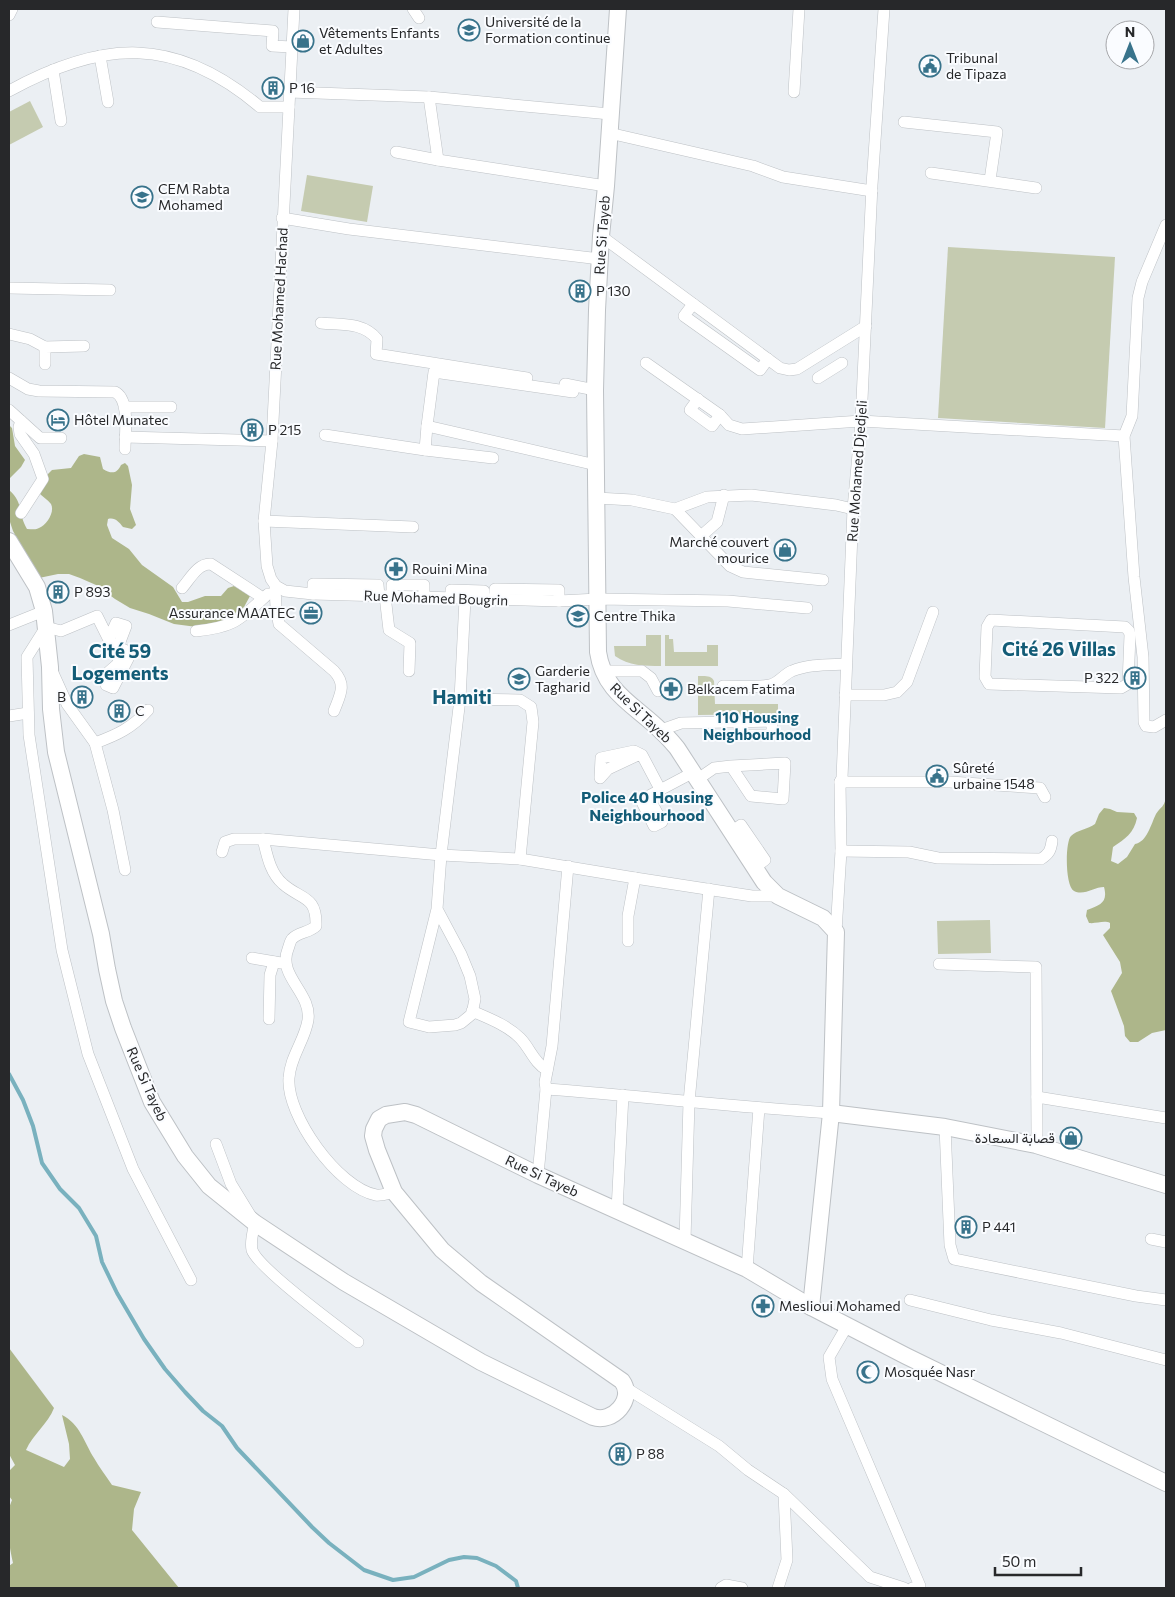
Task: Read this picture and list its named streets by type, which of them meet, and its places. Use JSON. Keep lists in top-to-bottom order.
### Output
{
  "streets": {
    "main road": ["Rue Si Tayeb"],
    "street": ["Rue Mohamed Hachad", "Rue Mohamed Djedjeli", "Rue Mohamed Bougrin"]
  },
  "crossings": [
    ["Rue Si Tayeb", "Rue Mohamed Djedjeli"]
  ],
  "districts": [
    "Cité 26 Villas",
    "Cité 59 Logements",
    "Hamiti",
    "110 Housing Neighbourhood",
    "Police 40 Housing Neighbourhood"
  ],
  "places": {
    "school or university": [
      "Université de la Formation continue",
      "CEM Rabta Mohamed",
      "Centre Thika",
      "Garderie Tagharid"
    ],
    "shop": ["Vêtements Enfants et Adultes", "Marché couvert mourice", "قصابة السعادة"],
    "public building": ["Tribunal de Tipaza", "Sûreté urbaine 1548"],
    "building": [
      "P 16",
      "P 130",
      "P 215",
      "P 893",
      "P 322",
      "B",
      "C",
      "P 441",
      "P 88"
    ],
    "hotel": ["Hôtel Munatec"],
    "pharmacy": ["Rouini Mina", "Belkacem Fatima", "Meslioui Mohamed"],
    "office": ["Assurance MAATEC"],
    "mosque": ["Mosquée Nasr"]
  },
  "scale_bar": "50 m",
  "north": "top"
}
